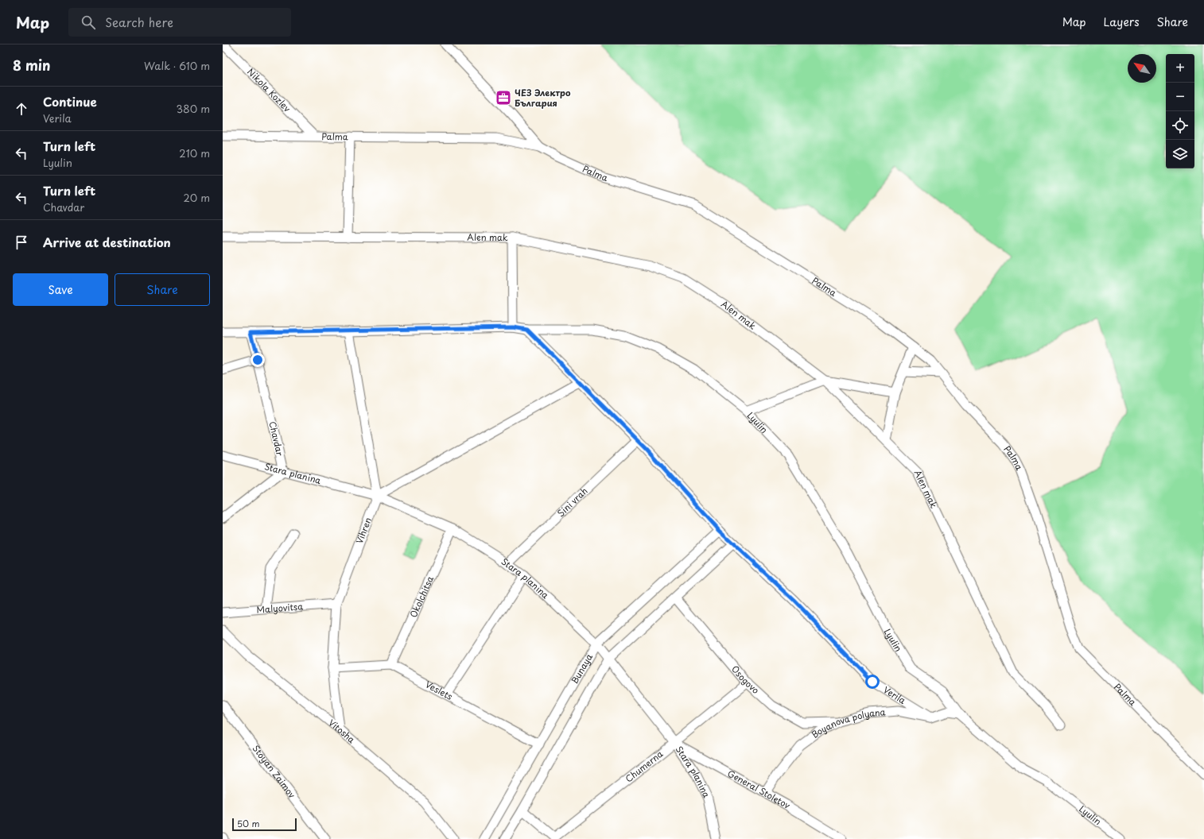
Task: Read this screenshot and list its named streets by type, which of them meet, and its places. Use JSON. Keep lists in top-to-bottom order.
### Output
{
  "streets": {
    "street": [
      "Nikola Kozlev",
      "Palma",
      "Alen mak",
      "Lyulin",
      "Chavdar",
      "Stara planina",
      "Sini vrah",
      "Vihren",
      "Okolchitsa",
      "Malyovitsa",
      "Bunaya",
      "Osogovo",
      "Veslets",
      "Verila",
      "Boyanova polyana",
      "Vitosha",
      "Chumerna",
      "Stoyan Zaimov",
      "General Stoletov"
    ]
  },
  "crossings": [
    ["Nikola Kozlev", "Palma"],
    ["Lyulin", "Chavdar"],
    ["Lyulin", "Verila"],
    ["Lyulin", "Boyanova polyana"],
    ["Chavdar", "Stara planina"],
    ["Stara planina", "Sini vrah"],
    ["Stara planina", "Vihren"],
    ["Stara planina", "Okolchitsa"],
    ["Stara planina", "Bunaya"],
    ["Stara planina", "Chumerna"],
    ["Stara planina", "General Stoletov"],
    ["Sini vrah", "Verila"],
    ["Vihren", "Malyovitsa"],
    ["Vihren", "Vitosha"],
    ["Okolchitsa", "Veslets"],
    ["Bunaya", "Osogovo"],
    ["Bunaya", "Veslets"],
    ["Bunaya", "Verila"],
    ["Osogovo", "Boyanova polyana"],
    ["Osogovo", "Chumerna"],
    ["Verila", "Boyanova polyana"],
    ["Boyanova polyana", "General Stoletov"],
    ["Chumerna", "General Stoletov"]
  ],
  "places": {
    "office": ["ЧЕЗ Электро България"]
  },
  "scale_bar": "50 m",
  "north": "top left",
  "page": {
    "header": "Map",
    "search": "Search here",
    "nav": ["Map", "Layers", "Share"],
    "heading": ["8 min", "Walk · 610 m"],
    "map_buttons": ["+", "−"],
    "list": [
      ["Continue", "Verila", "380 m"],
      ["Turn left", "Lyulin", "210 m"],
      ["Turn left", "Chavdar", "20 m"],
      "Arrive at destination"
    ],
    "buttons": ["Save", "Share"],
    "scale": "50 m"
  }
}
